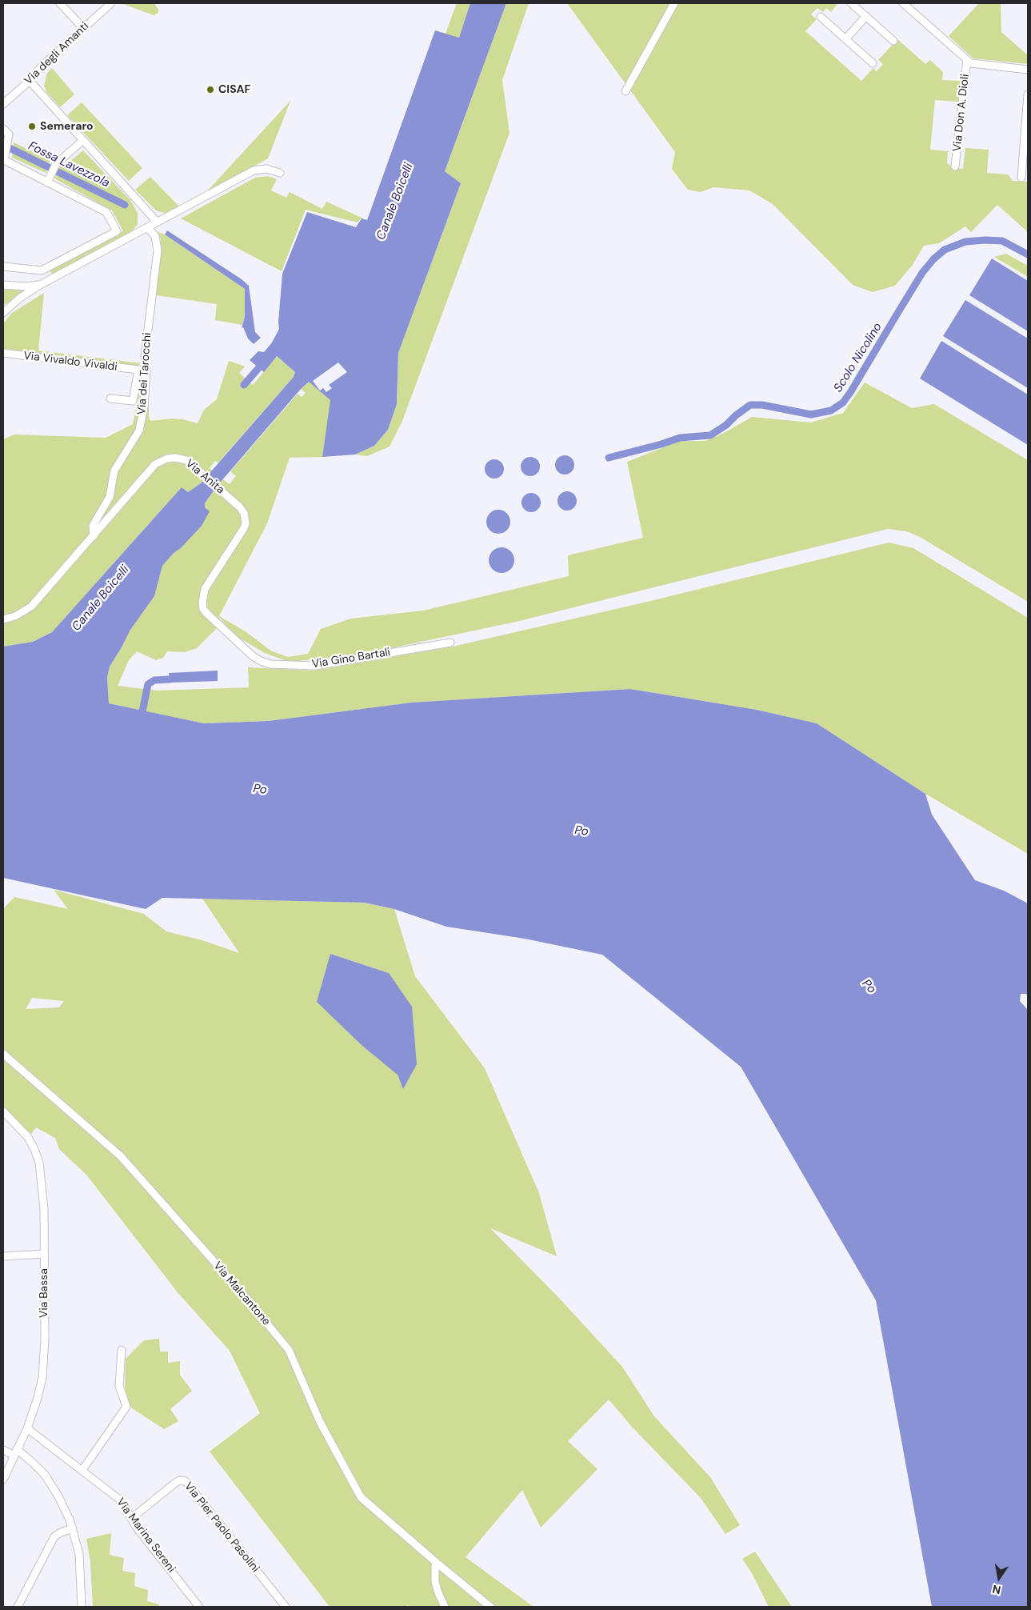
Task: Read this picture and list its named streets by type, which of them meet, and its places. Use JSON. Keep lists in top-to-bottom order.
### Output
{
  "streets": {
    "street": [
      "Via degli Amanti",
      "Via Don A. Dioli",
      "Via Vivaldo Vivaldi",
      "Via dei Tarocchi",
      "Via Anita",
      "Via Gino Bartali",
      "Via Bassa",
      "Via Malcantone",
      "Via Pier Paolo Pasolini",
      "Via Marina Sereni"
    ]
  },
  "crossings": [
    ["Via Vivaldo Vivaldi", "Via dei Tarocchi"],
    ["Via dei Tarocchi", "Via Anita"],
    ["Via Anita", "Via Gino Bartali"],
    ["Via Bassa", "Via Marina Sereni"],
    ["Via Pier Paolo Pasolini", "Via Marina Sereni"]
  ],
  "water": [
    "Fossa Lavezzola",
    "Canale Boicelli",
    "Scolo Nicolino",
    "Po"
  ],
  "places": ["CISAF", "Semeraro"],
  "north": "bottom"
}
